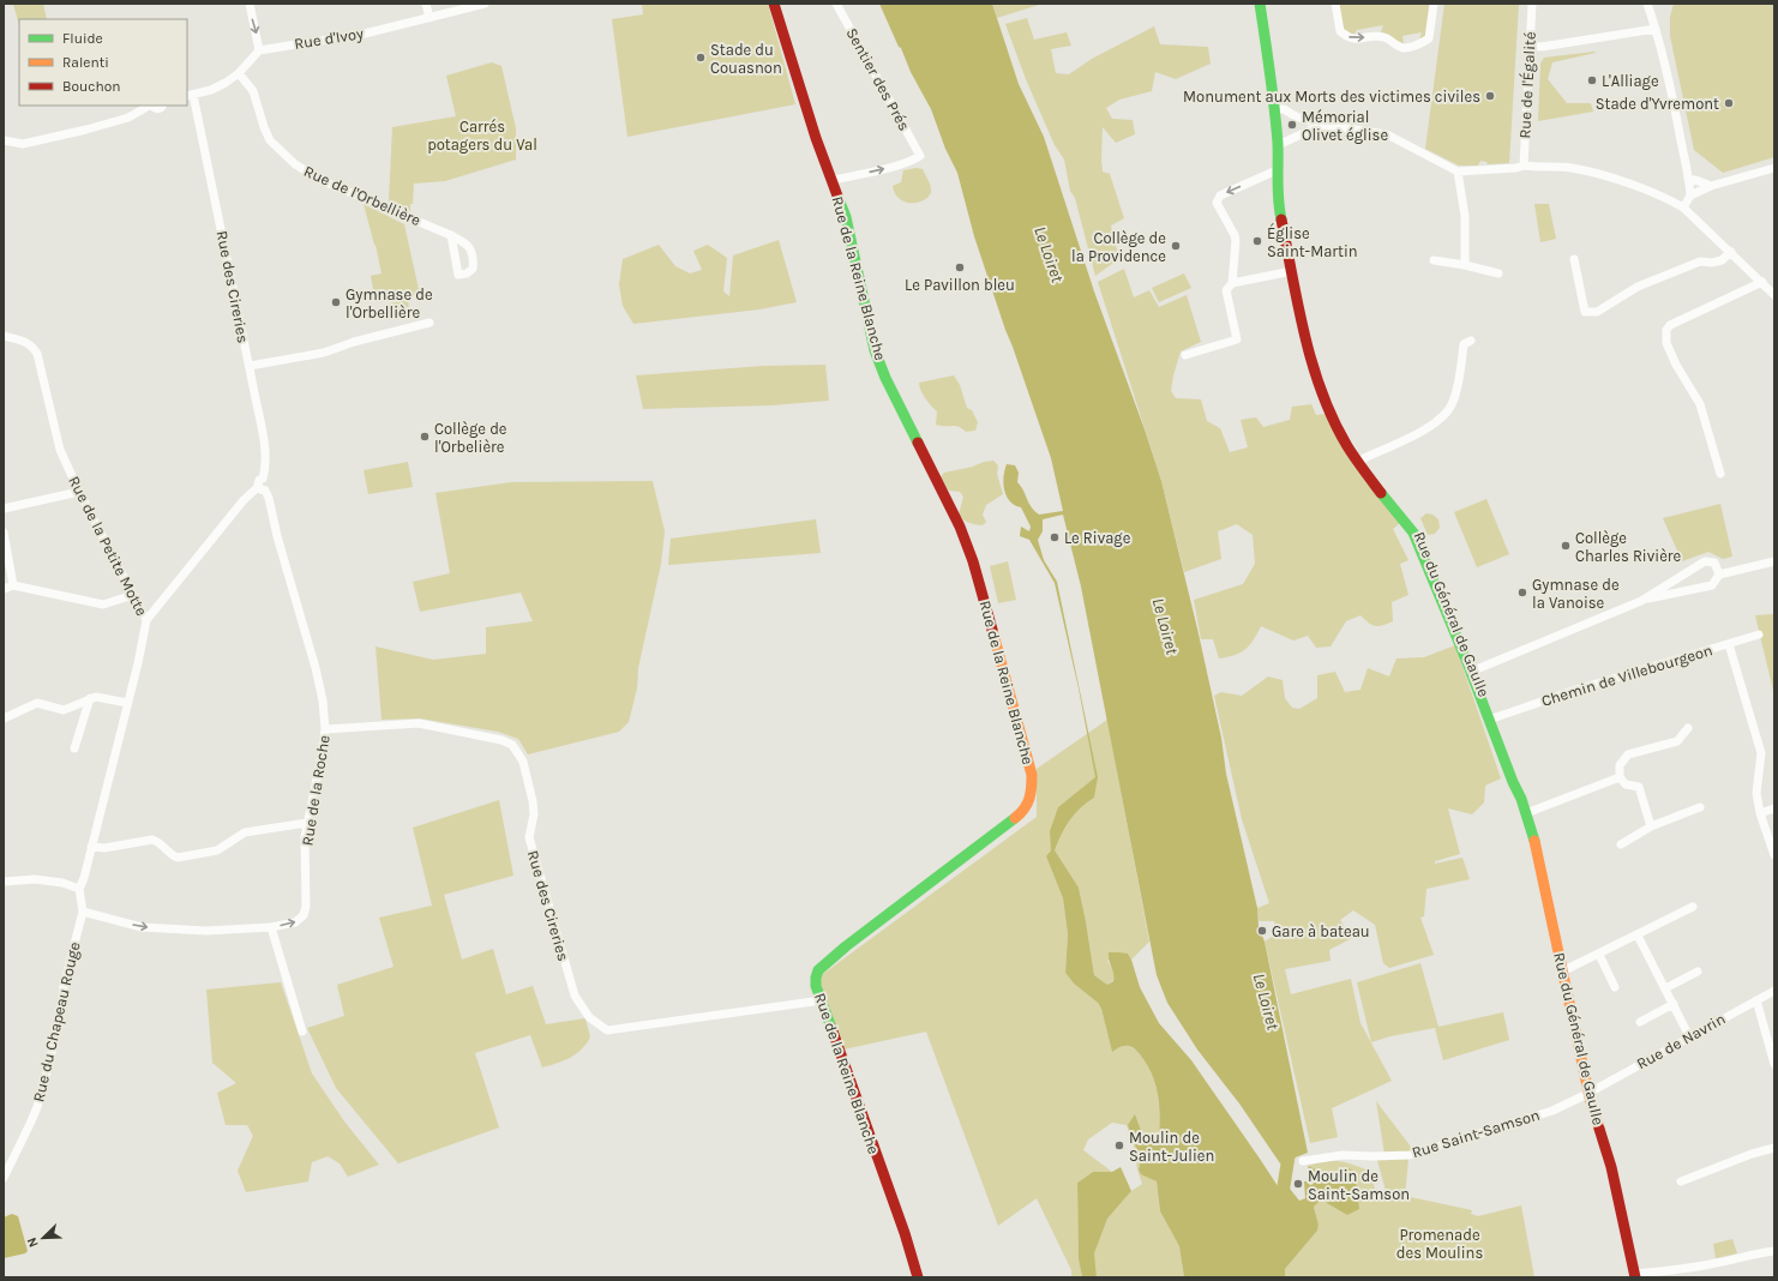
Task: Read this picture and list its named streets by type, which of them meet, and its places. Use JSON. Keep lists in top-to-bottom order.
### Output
{
  "streets": {
    "street": [
      "Rue d'Ivoy",
      "Sentier des Prés",
      "Rue de l'Égalité",
      "Rue de l'Orbellière",
      "Rue de la Reine Blanche",
      "Rue des Cireries",
      "Rue de la Petite Motte",
      "Rue du Général de Gaulle",
      "Chemin de Villebourgeon",
      "Rue de la Roche",
      "Rue du Chapeau Rouge",
      "Rue de Navrin",
      "Rue Saint-Samson"
    ]
  },
  "crossings": [
    ["Sentier des Prés", "Rue de la Reine Blanche"],
    ["Rue de la Reine Blanche", "Rue des Cireries"],
    ["Rue des Cireries", "Rue de la Roche"],
    ["Rue de la Petite Motte", "Rue du Chapeau Rouge"],
    ["Rue du Général de Gaulle", "Chemin de Villebourgeon"],
    ["Rue du Général de Gaulle", "Rue de Navrin"],
    ["Rue du Général de Gaulle", "Rue Saint-Samson"],
    ["Rue de la Roche", "Rue du Chapeau Rouge"],
    ["Rue de Navrin", "Rue Saint-Samson"]
  ],
  "water": ["Le Loiret"],
  "parks": ["Carrés potagers du Val", "Promenade des Moulins"],
  "places": [
    "Stade du Couasnon",
    "L'Alliage",
    "Monument aux Morts des victimes civiles",
    "Stade d'Yvremont",
    "Mémorial Olivet église",
    "Église Saint-Martin",
    "Collège de la Providence",
    "Le Pavillon bleu",
    "Gymnase de l'Orbellière",
    "Collège de l'Orbelière",
    "Le Rivage",
    "Collège Charles Rivière",
    "Gymnase de la Vanoise",
    "Gare à bateau",
    "Moulin de Saint-Julien",
    "Moulin de Saint-Samson"
  ],
  "legend": ["Fluide", "Ralenti", "Bouchon"],
  "north": "bottom left"
}
